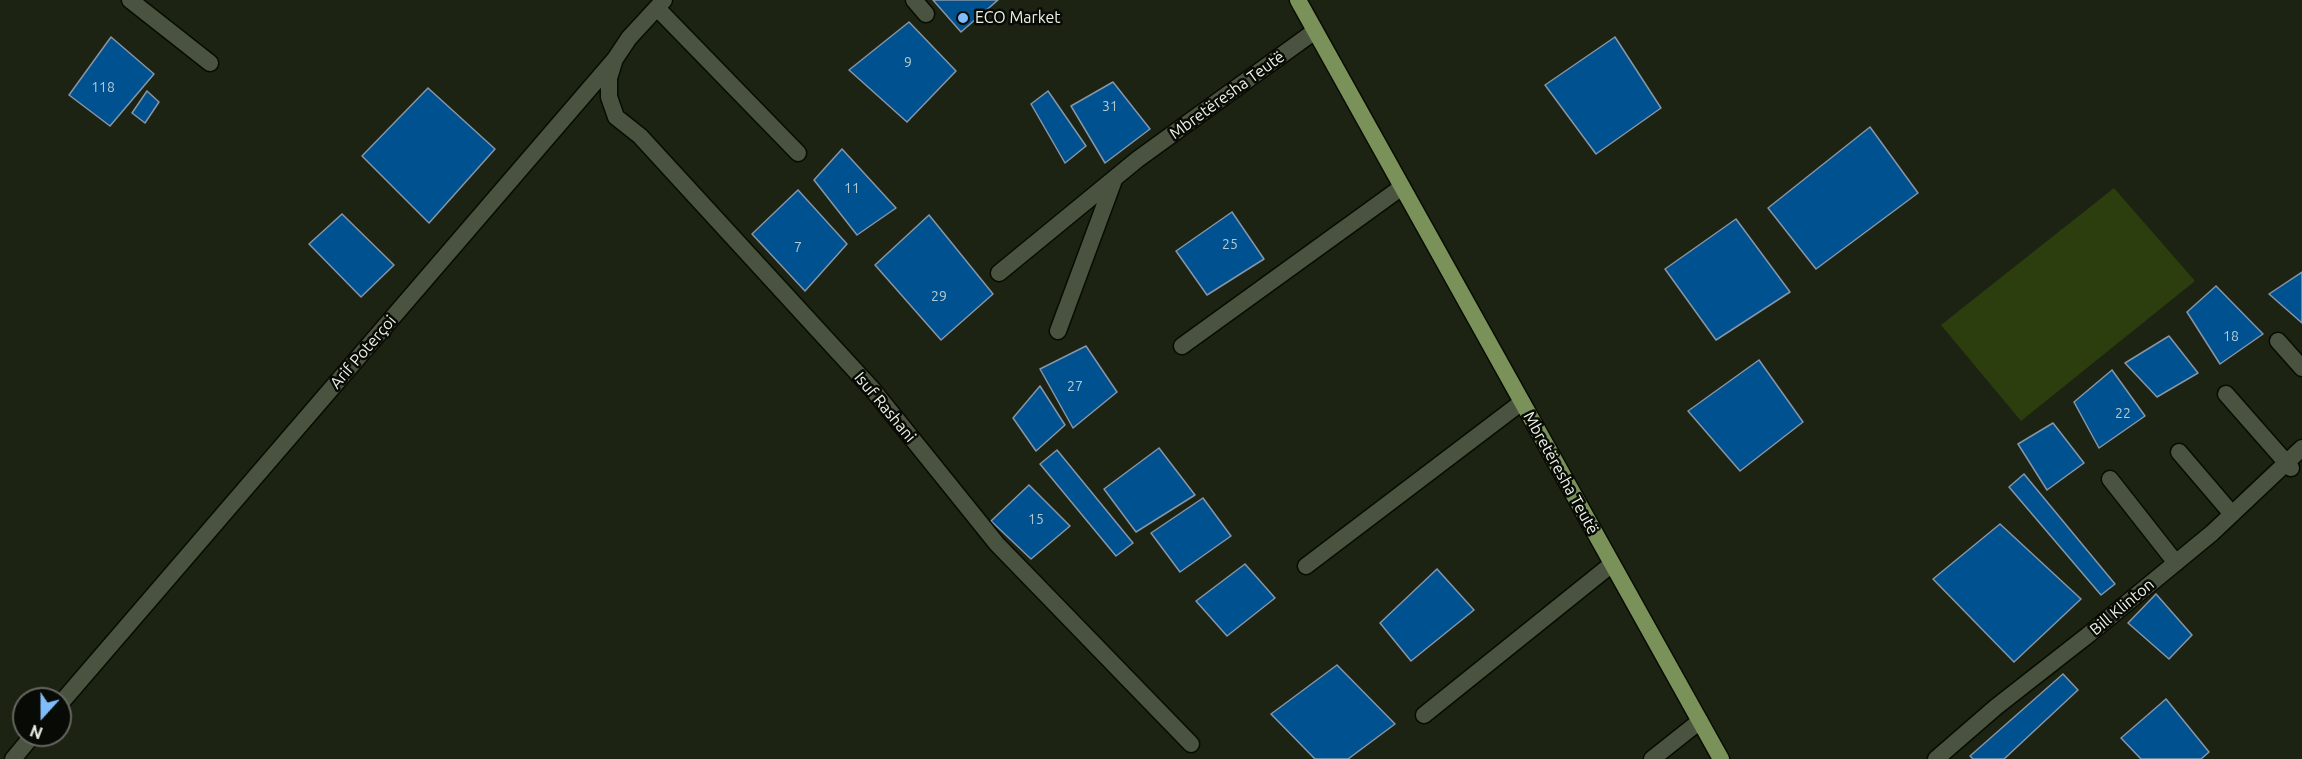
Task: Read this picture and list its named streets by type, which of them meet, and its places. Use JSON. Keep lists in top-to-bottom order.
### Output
{
  "streets": {
    "main road": ["Mbretëresha Teutë"],
    "street": ["Arif Poterçoi", "Isuf Rashani", "Bill Klinton"]
  },
  "crossings": [
    ["Arif Poterçoi", "Isuf Rashani"]
  ],
  "places": ["ECO Market"],
  "house_numbers": [
    "9",
    "118",
    "31",
    "11",
    "25",
    "7",
    "29",
    "18",
    "27",
    "22",
    "15"
  ],
  "north": "bottom"
}
